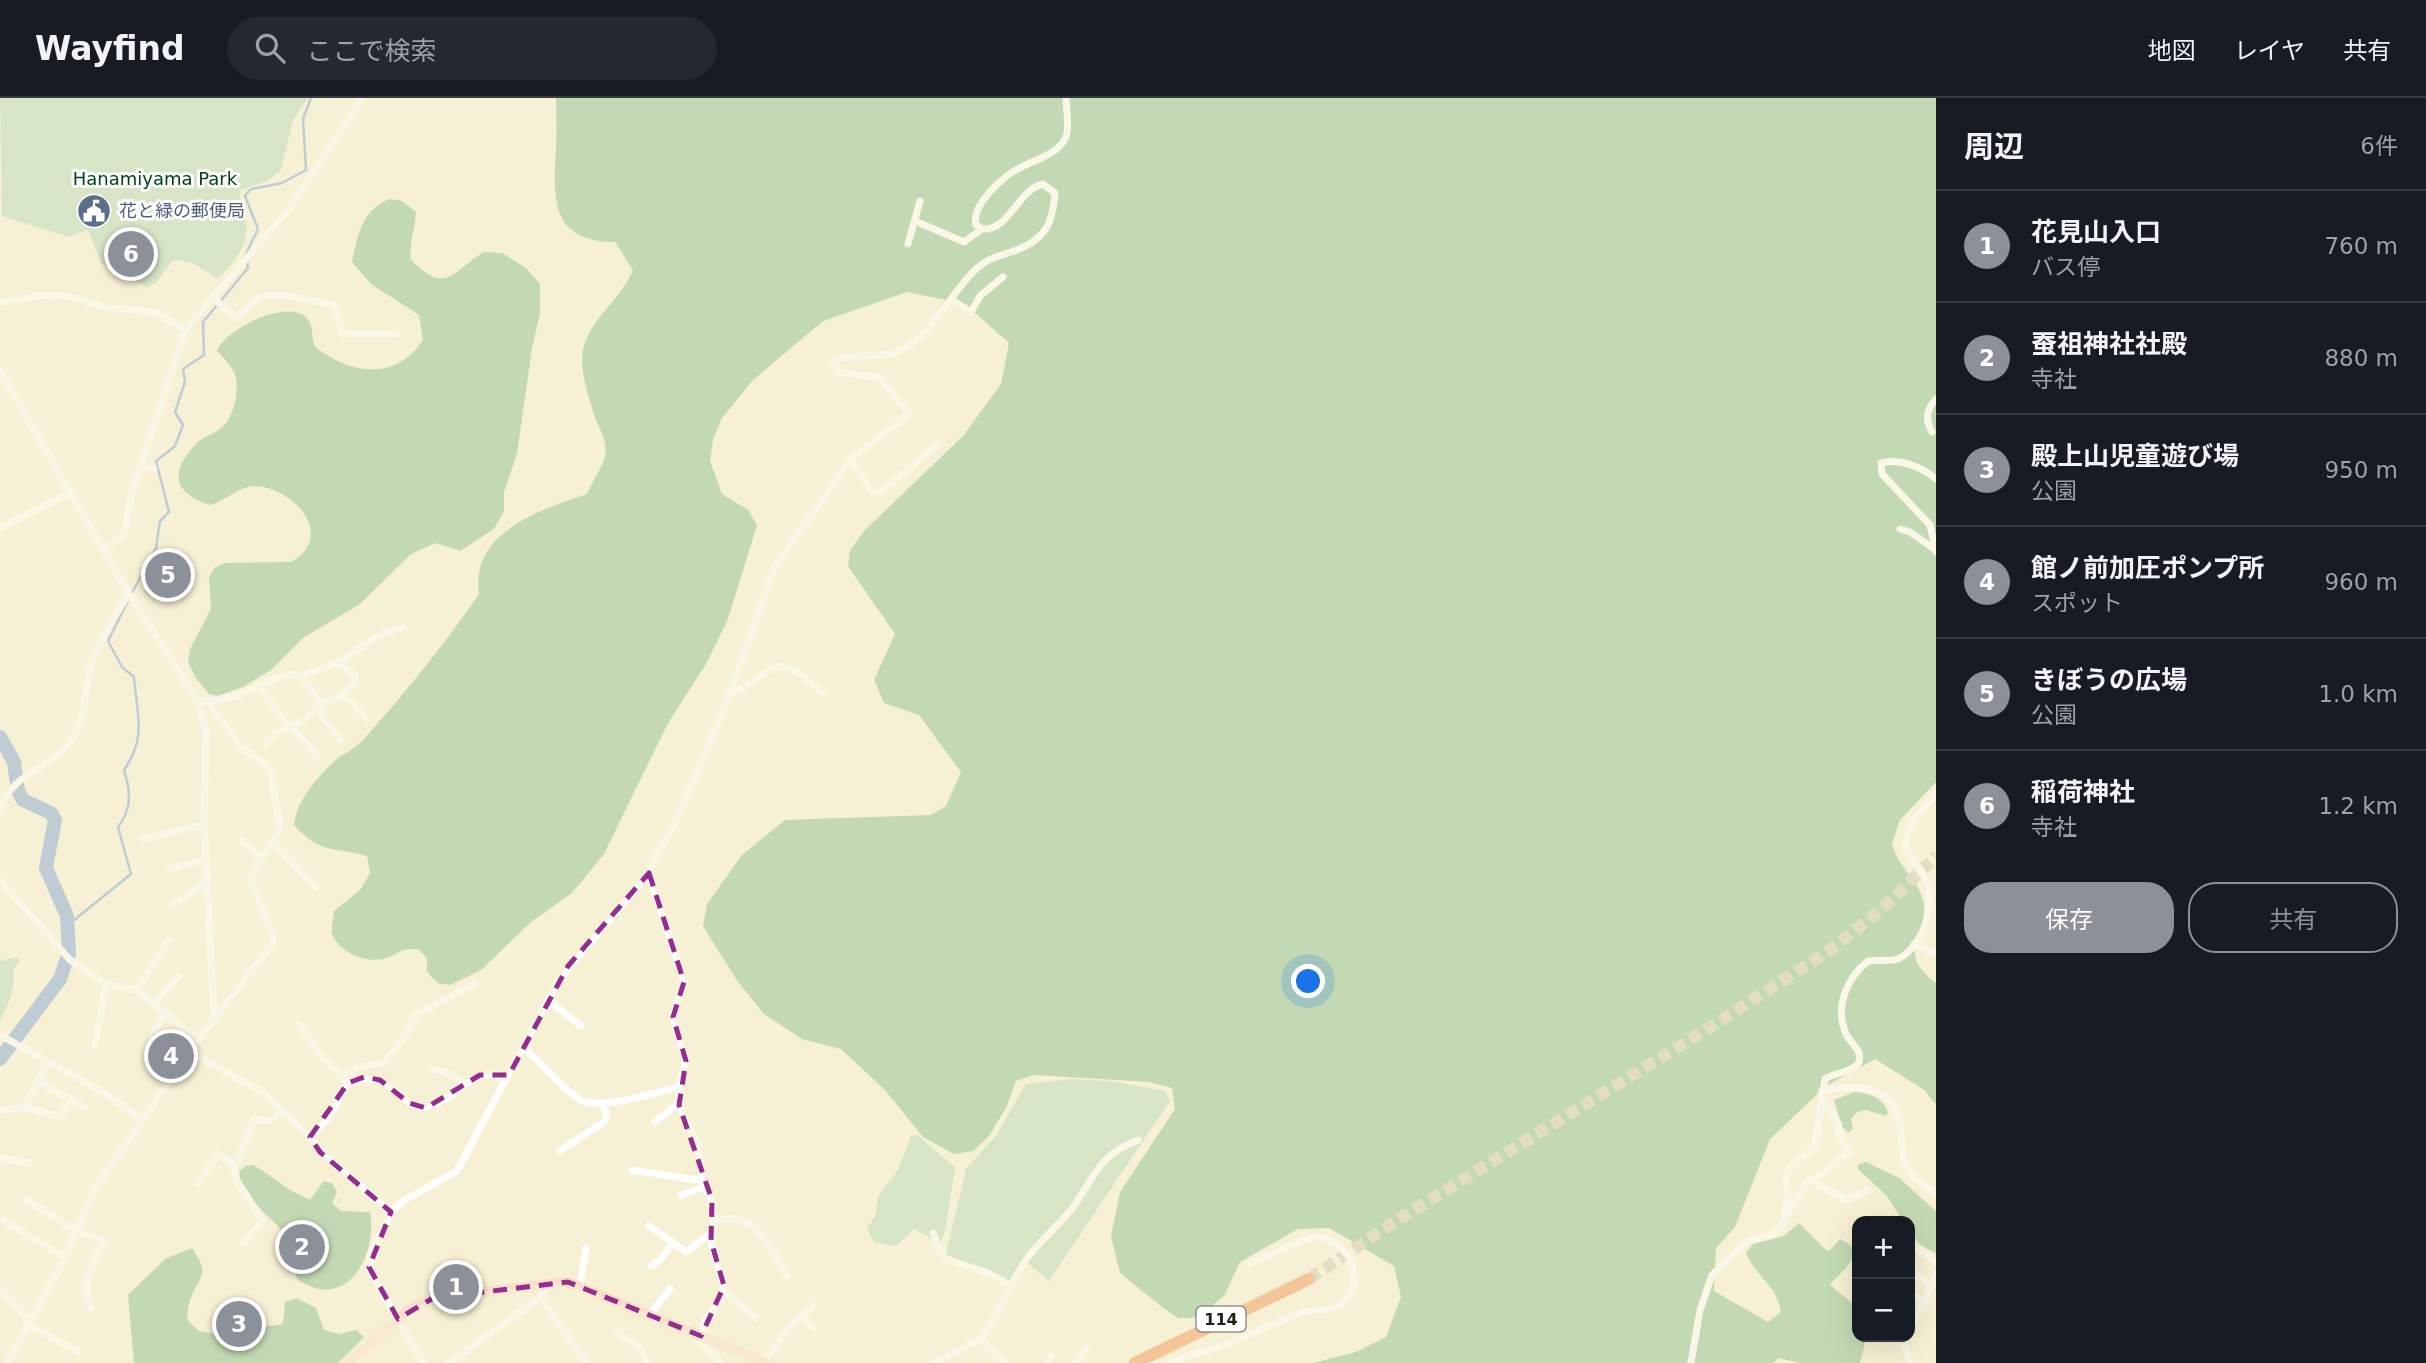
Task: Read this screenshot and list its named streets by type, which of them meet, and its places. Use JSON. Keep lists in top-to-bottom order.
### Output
{
  "streets": {
    "highway": ["114"]
  },
  "parks": ["Hanamiyama Park"],
  "places": {
    "public building": ["花と緑の郵便局"]
  },
  "page": {
    "header": "Wayfind",
    "search": "ここで検索",
    "nav": ["地図", "レイヤ", "共有"],
    "heading": ["周辺", "6件"],
    "list": [
      {
        "mark": "1",
        "name": "花見山入口",
        "note": "バス停",
        "value": "760 m"
      },
      {
        "mark": "2",
        "name": "蚕祖神社社殿",
        "note": "寺社",
        "value": "880 m"
      },
      {
        "mark": "3",
        "name": "殿上山児童遊び場",
        "note": "公園",
        "value": "950 m"
      },
      {
        "mark": "4",
        "name": "館ノ前加圧ポンプ所",
        "note": "スポット",
        "value": "960 m"
      },
      {
        "mark": "5",
        "name": "きぼうの広場",
        "note": "公園",
        "value": "1.0 km"
      },
      {
        "mark": "6",
        "name": "稲荷神社",
        "note": "寺社",
        "value": "1.2 km"
      }
    ],
    "pins": [
      "6",
      "5",
      "4",
      "2",
      "1",
      "3"
    ],
    "buttons": ["保存", "共有"],
    "map_buttons": ["+", "−"]
  }
}
